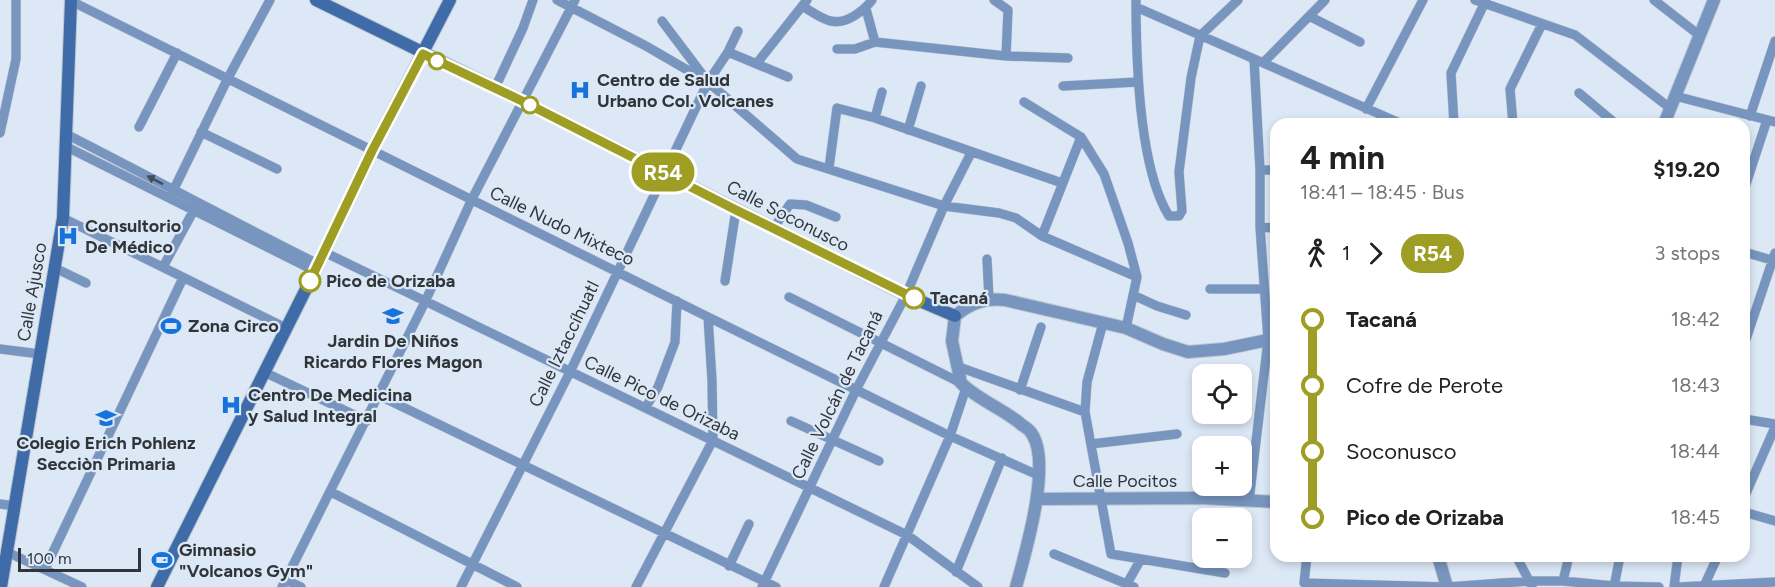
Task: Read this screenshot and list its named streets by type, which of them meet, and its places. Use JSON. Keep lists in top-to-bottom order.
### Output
{
  "streets": {
    "main road": ["Calle Soconusco", "Calle Ajusco"],
    "street": [
      "Calle Nudo Mixteco",
      "Calle Iztaccíhuatl",
      "Calle Volcán de Tacaná",
      "Calle Pico de Orizaba",
      "Calle Pocitos"
    ]
  },
  "crossings": [
    ["Calle Soconusco", "Calle Iztaccíhuatl"],
    ["Calle Soconusco", "Calle Volcán de Tacaná"],
    ["Calle Nudo Mixteco", "Calle Ajusco"],
    ["Calle Nudo Mixteco", "Calle Iztaccíhuatl"],
    ["Calle Nudo Mixteco", "Calle Volcán de Tacaná"],
    ["Calle Iztaccíhuatl", "Calle Pico de Orizaba"],
    ["Calle Volcán de Tacaná", "Calle Pico de Orizaba"]
  ],
  "places": {
    "hospital": ["Centro de Salud Urbano Col. Volcanes", "Consultorio De Médico", "Centro De Medicina y Salud Integral"],
    "other": ["Pico de Orizaba", "Tacaná"],
    "school or university": ["Jardin De Niños Ricardo Flores Magon", "Colegio Erich Pohlenz Secciòn Primaria"],
    "sports": ["Zona Circo", "Gimnasio \"Volcanos Gym\""]
  },
  "lines": ["bus line R54"],
  "scale_bar": "100 m",
  "page": {
    "on_map": "R54",
    "heading": ["4 min", "18:41 – 18:45 · Bus", "$19.20"],
    "legs": ["1", "R54", "3 stops"],
    "list": [
      {
        "name": "Tacaná",
        "value": "18:42"
      },
      {
        "name": "Cofre de Perote",
        "value": "18:43"
      },
      {
        "name": "Soconusco",
        "value": "18:44"
      },
      {
        "name": "Pico de Orizaba",
        "value": "18:45"
      }
    ],
    "map_buttons": ["+", "−"],
    "scale": "100 m"
  }
}
